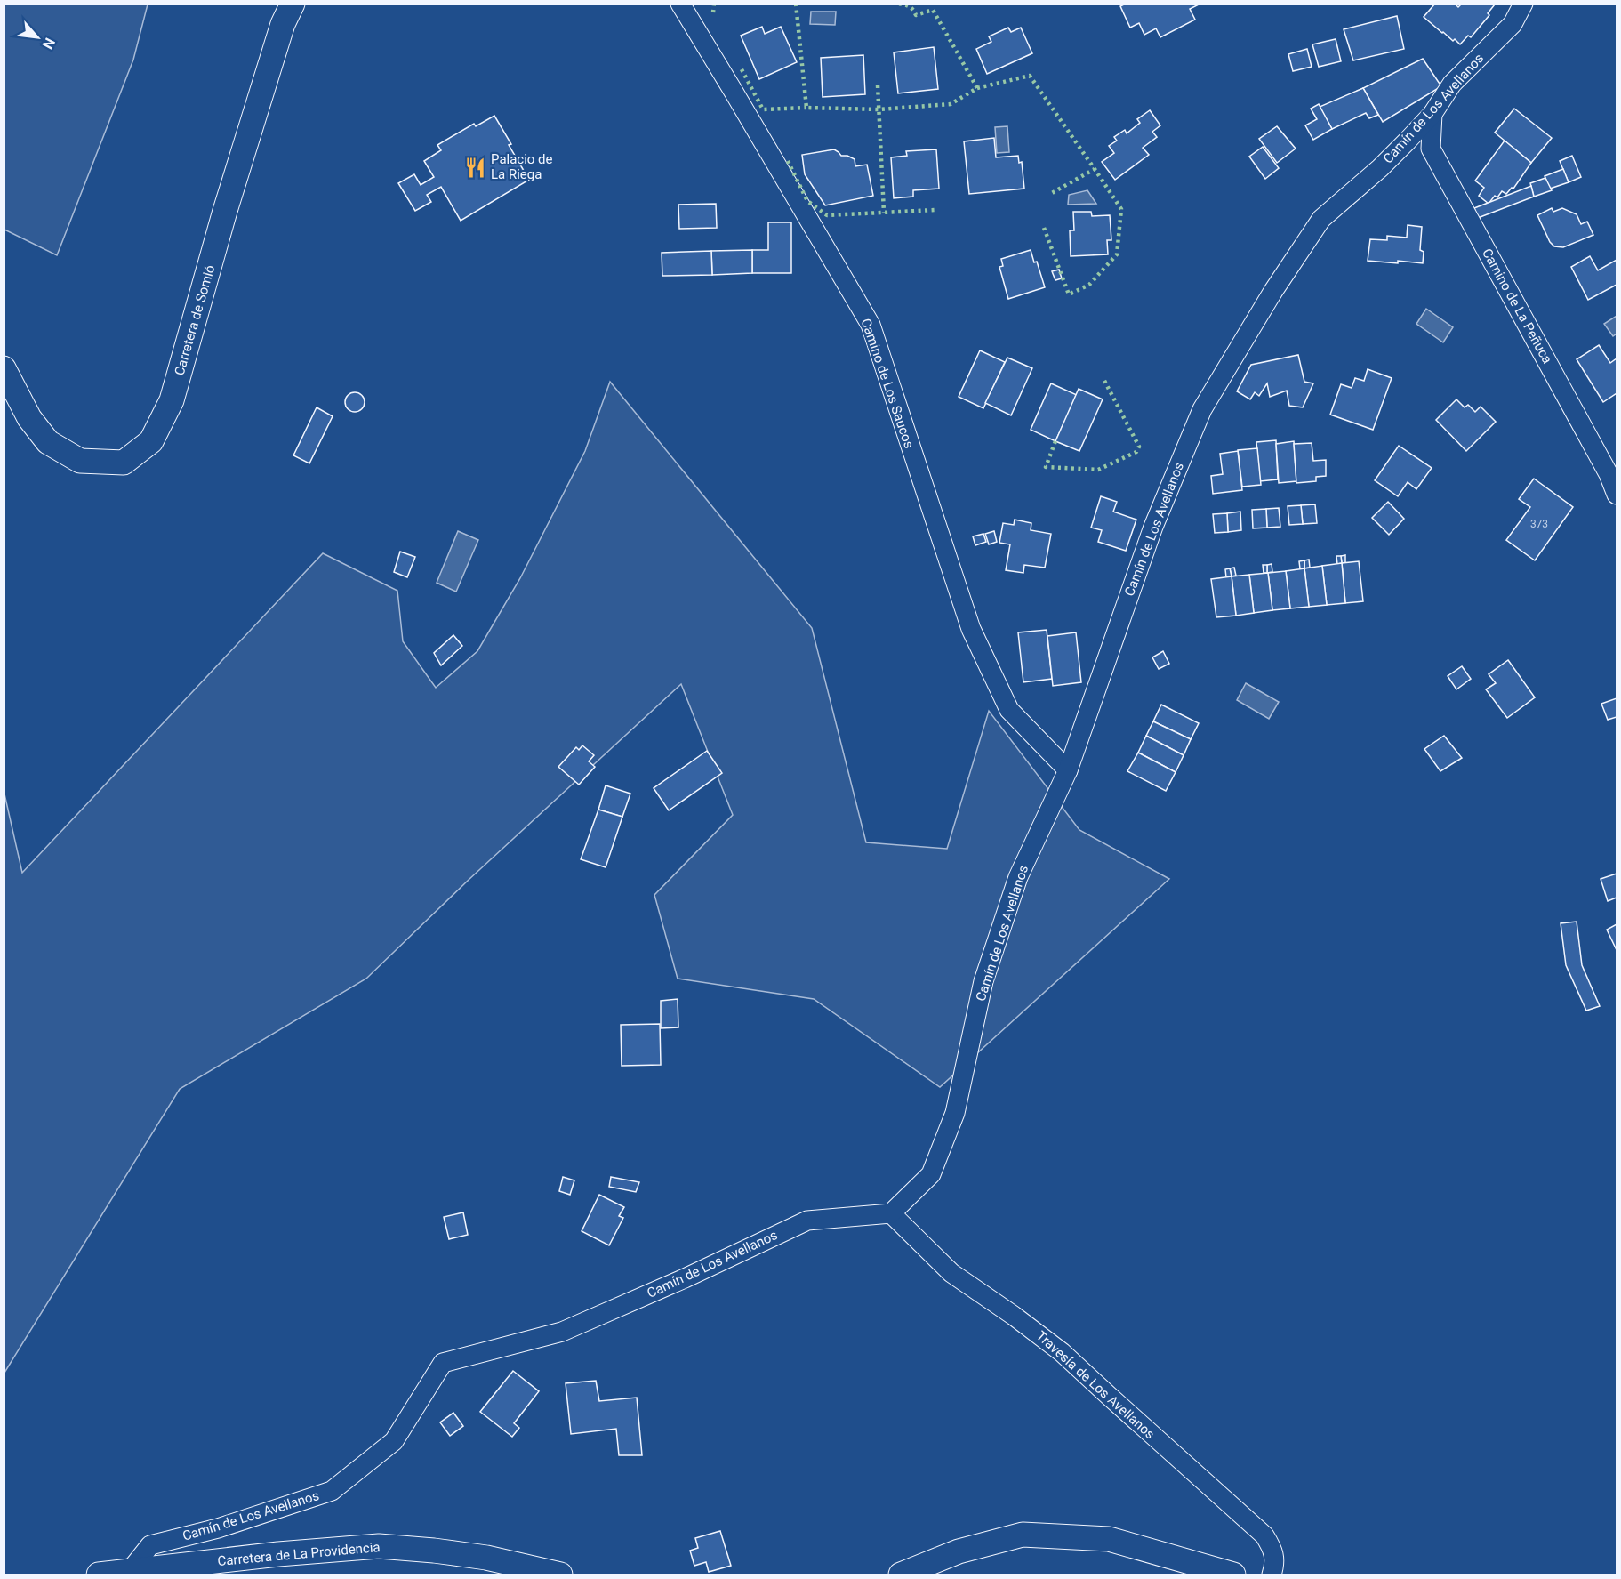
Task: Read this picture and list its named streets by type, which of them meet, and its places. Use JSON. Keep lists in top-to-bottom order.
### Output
{
  "streets": {
    "street": [
      "Camín de Los Avellanos",
      "Camino de La Peñuca",
      "Carretera de Somió",
      "Camino de Los Saucos",
      "Travesía de Los Avellanos",
      "Carretera de La Providencia"
    ]
  },
  "crossings": [
    ["Camín de Los Avellanos", "Camino de La Peñuca"],
    ["Camín de Los Avellanos", "Camino de Los Saucos"],
    ["Camín de Los Avellanos", "Travesía de Los Avellanos"],
    ["Camín de Los Avellanos", "Carretera de La Providencia"]
  ],
  "places": {
    "restaurant": ["Palacio de La Riega"]
  },
  "house_numbers": ["373"],
  "north": "bottom right"
}
